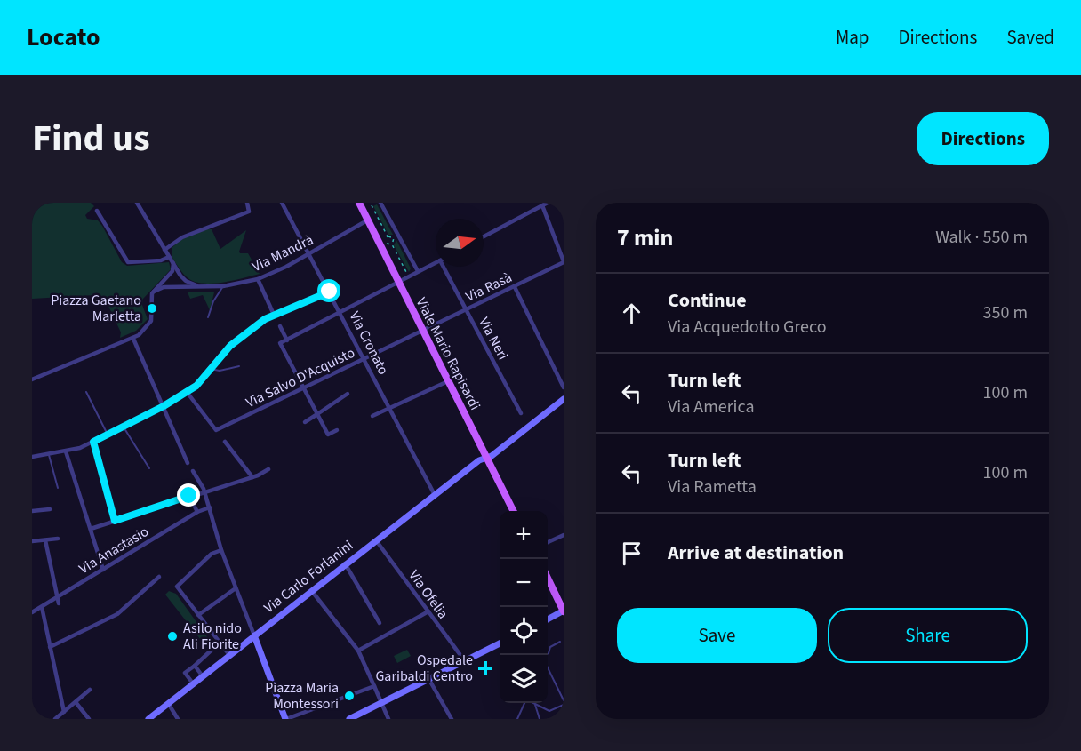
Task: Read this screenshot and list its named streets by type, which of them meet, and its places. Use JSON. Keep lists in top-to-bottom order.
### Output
{
  "streets": {
    "main road": ["Viale Mario Rapisardi"],
    "street": [
      "Via Mandrà",
      "Via Rasà",
      "Via Neri",
      "Via Cronato",
      "Via Salvo D'Acquisto",
      "Via Anastasio",
      "Via Carlo Forlanini",
      "Via Ofelia"
    ]
  },
  "crossings": [
    ["Via Mandrà", "Via Cronato"],
    ["Via Mandrà", "Viale Mario Rapisardi"],
    ["Via Rasà", "Via Neri"],
    ["Via Rasà", "Viale Mario Rapisardi"],
    ["Via Rasà", "Via Salvo D'Acquisto"],
    ["Via Cronato", "Via Salvo D'Acquisto"],
    ["Via Cronato", "Via Carlo Forlanini"],
    ["Viale Mario Rapisardi", "Via Salvo D'Acquisto"],
    ["Viale Mario Rapisardi", "Via Carlo Forlanini"],
    ["Via Carlo Forlanini", "Via Ofelia"]
  ],
  "places": {
    "other": ["Piazza Gaetano Marletta", "Asilo nido Ali Fiorite", "Piazza Maria Montessori"],
    "health": ["Ospedale Garibaldi Centro"]
  },
  "north": "right",
  "page": {
    "header": "Locato",
    "nav": ["Map", "Directions", "Saved"],
    "title": "Find us",
    "buttons": [
      "Directions",
      ["Save", "Share"]
    ],
    "heading": ["7 min", "Walk · 550 m"],
    "list": [
      ["Continue", "Via Acquedotto Greco", "350 m"],
      ["Turn left", "Via America", "100 m"],
      ["Turn left", "Via Rametta", "100 m"],
      "Arrive at destination"
    ],
    "map_buttons": ["+", "−"]
  }
}
